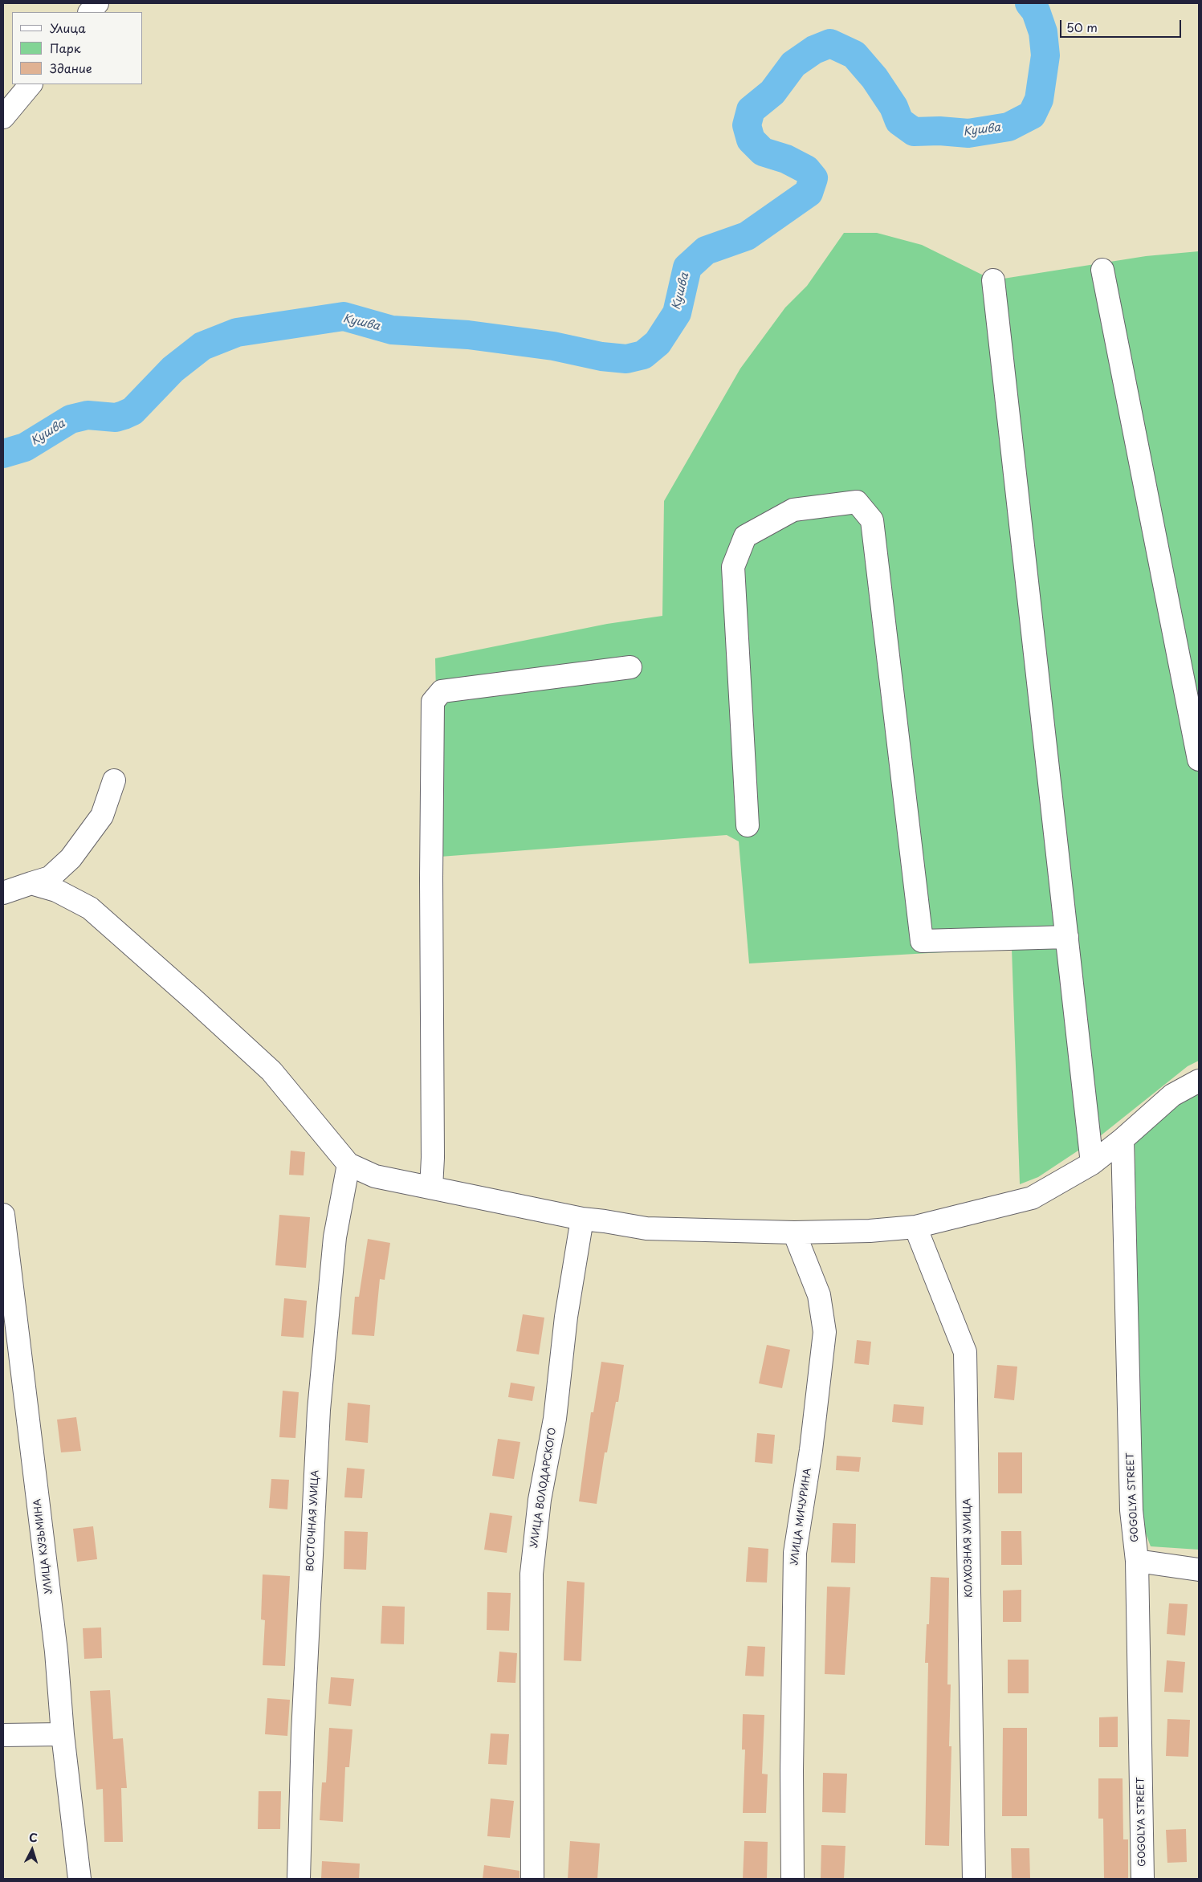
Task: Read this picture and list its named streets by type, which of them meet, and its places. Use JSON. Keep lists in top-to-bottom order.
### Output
{
  "streets": {
    "street": [
      "УЛИЦА ВОЛОДАРСКОГО",
      "GOGOLYA STREET",
      "УЛИЦА МИЧУРИНА",
      "ВОСТОЧНАЯ УЛИЦА",
      "УЛИЦА КУЗЬМИНА",
      "КОЛХОЗНАЯ УЛИЦА"
    ]
  },
  "water": ["Кушва"],
  "legend": ["Улица", "Парк", "Здание"],
  "scale_bar": "50 m",
  "north": "top"
}
